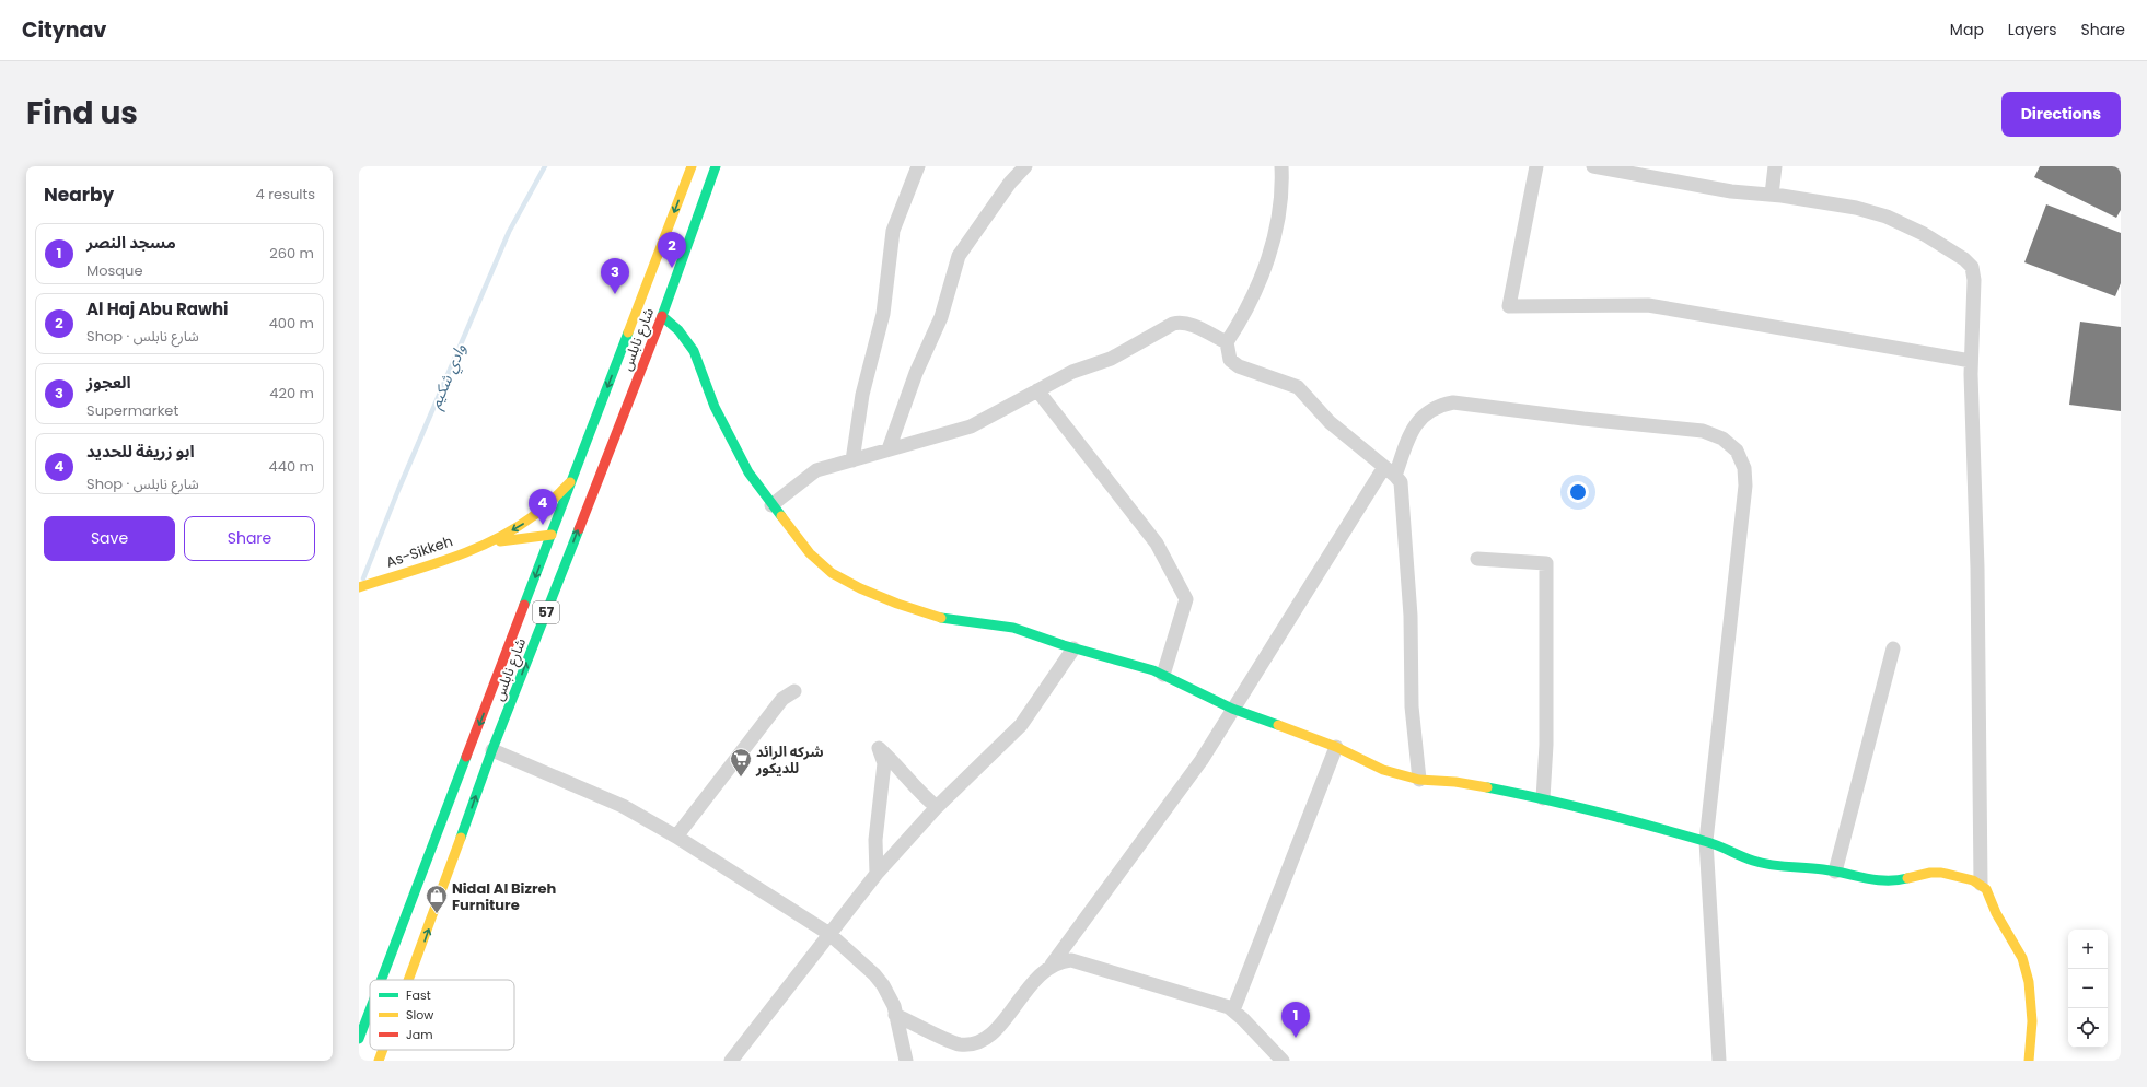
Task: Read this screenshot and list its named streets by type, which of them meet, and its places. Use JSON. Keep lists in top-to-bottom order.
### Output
{
  "streets": {
    "street": ["شارع نابلس", "As-Sikkeh", "57"]
  },
  "water": ["وادي شكيم"],
  "places": {
    "supermarket": ["شركه الرائد للديكور"],
    "shop": ["Nidal Al Bizreh Furniture"]
  },
  "legend": ["Fast", "Slow", "Jam"],
  "page": {
    "header": "Citynav",
    "nav": ["Map", "Layers", "Share"],
    "title": "Find us",
    "buttons": [
      "Directions",
      ["Save", "Share"]
    ],
    "heading": ["Nearby", "4 results"],
    "list": [
      {
        "mark": "1",
        "name": "مسجد النصر",
        "note": "Mosque",
        "value": "260 m"
      },
      {
        "mark": "2",
        "name": "Al Haj Abu Rawhi",
        "note": "Shop · شارع نابلس",
        "value": "400 m"
      },
      {
        "mark": "3",
        "name": "العجوز",
        "note": "Supermarket",
        "value": "420 m"
      },
      {
        "mark": "4",
        "name": "ابو زريفة للحديد",
        "note": "Shop · شارع نابلس",
        "value": "440 m"
      }
    ],
    "pins": [
      "2",
      "3",
      "4",
      "1"
    ],
    "map_buttons": ["+", "−"]
  }
}
